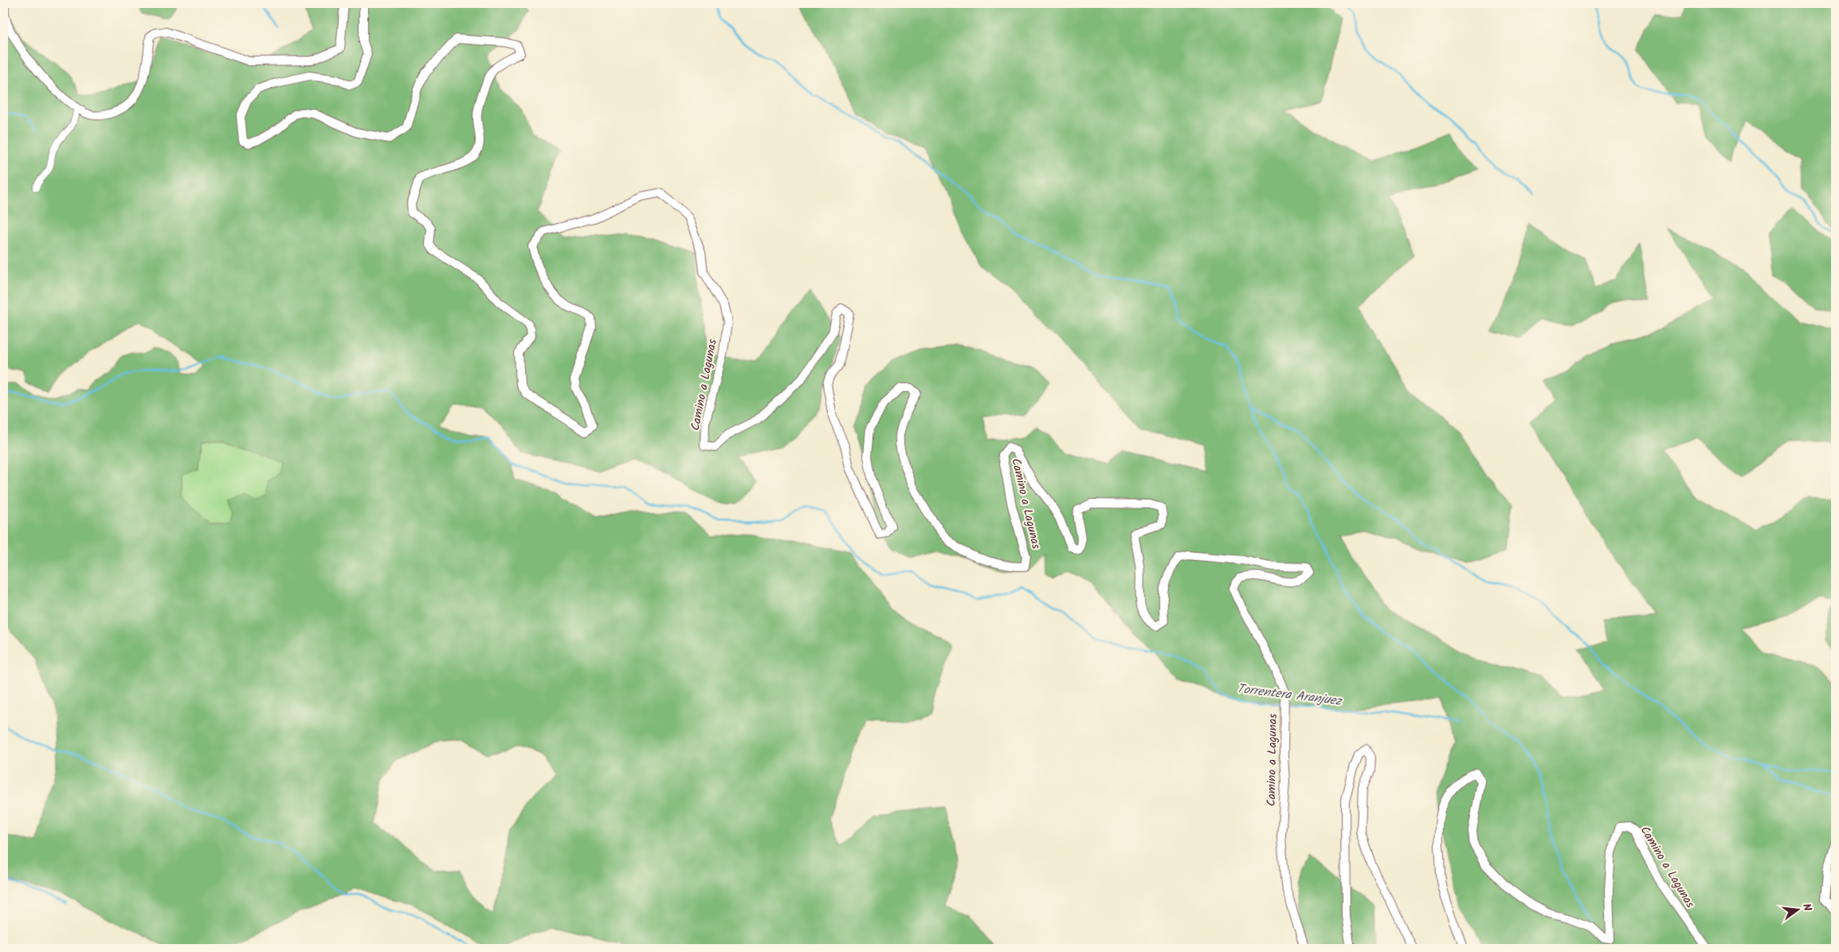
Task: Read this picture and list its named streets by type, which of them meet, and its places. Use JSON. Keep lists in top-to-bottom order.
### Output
{
  "streets": {
    "street": ["Camino a Lagunas"]
  },
  "water": ["Torrentera Aranjuez"],
  "north": "right"
}
